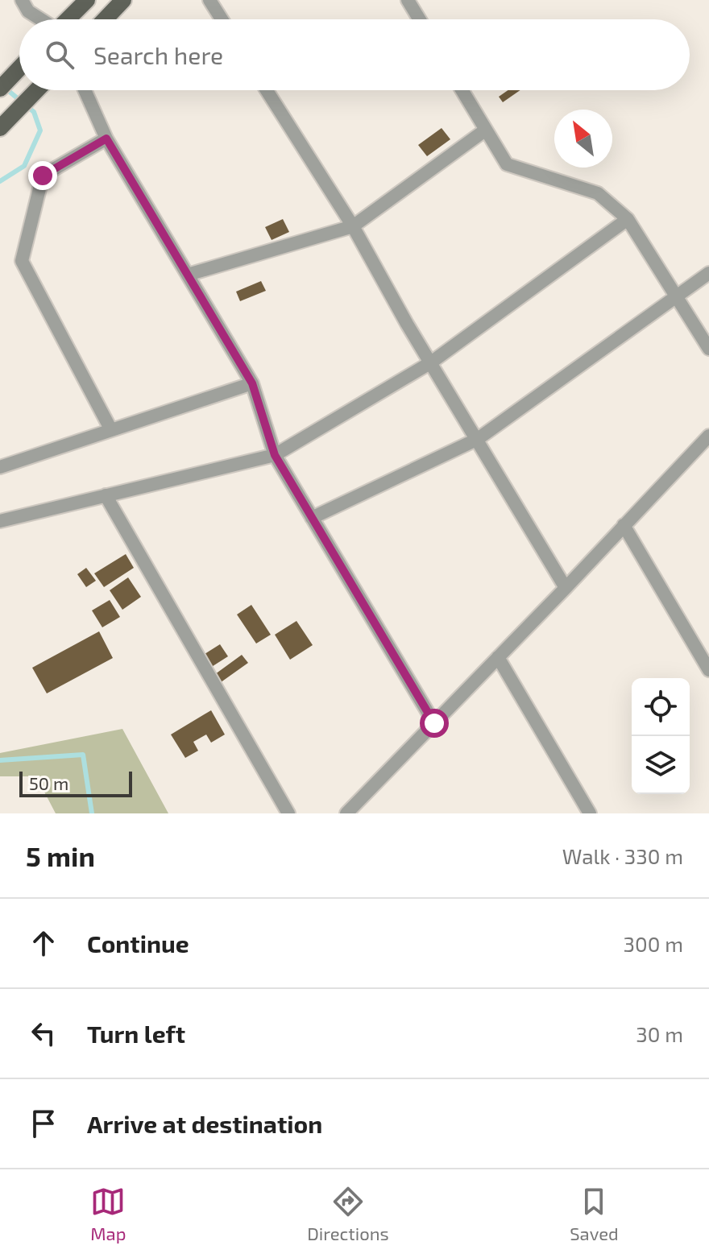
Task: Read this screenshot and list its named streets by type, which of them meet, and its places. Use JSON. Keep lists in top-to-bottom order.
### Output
{
  "scale_bar": "50 m",
  "north": "top left",
  "page": {
    "search": "Search here",
    "scale": "50 m",
    "heading": ["5 min", "Walk · 330 m"],
    "list": [
      ["Continue", "300 m"],
      ["Turn left", "30 m"],
      "Arrive at destination"
    ],
    "nav": ["Map", "Directions", "Saved"]
  }
}
